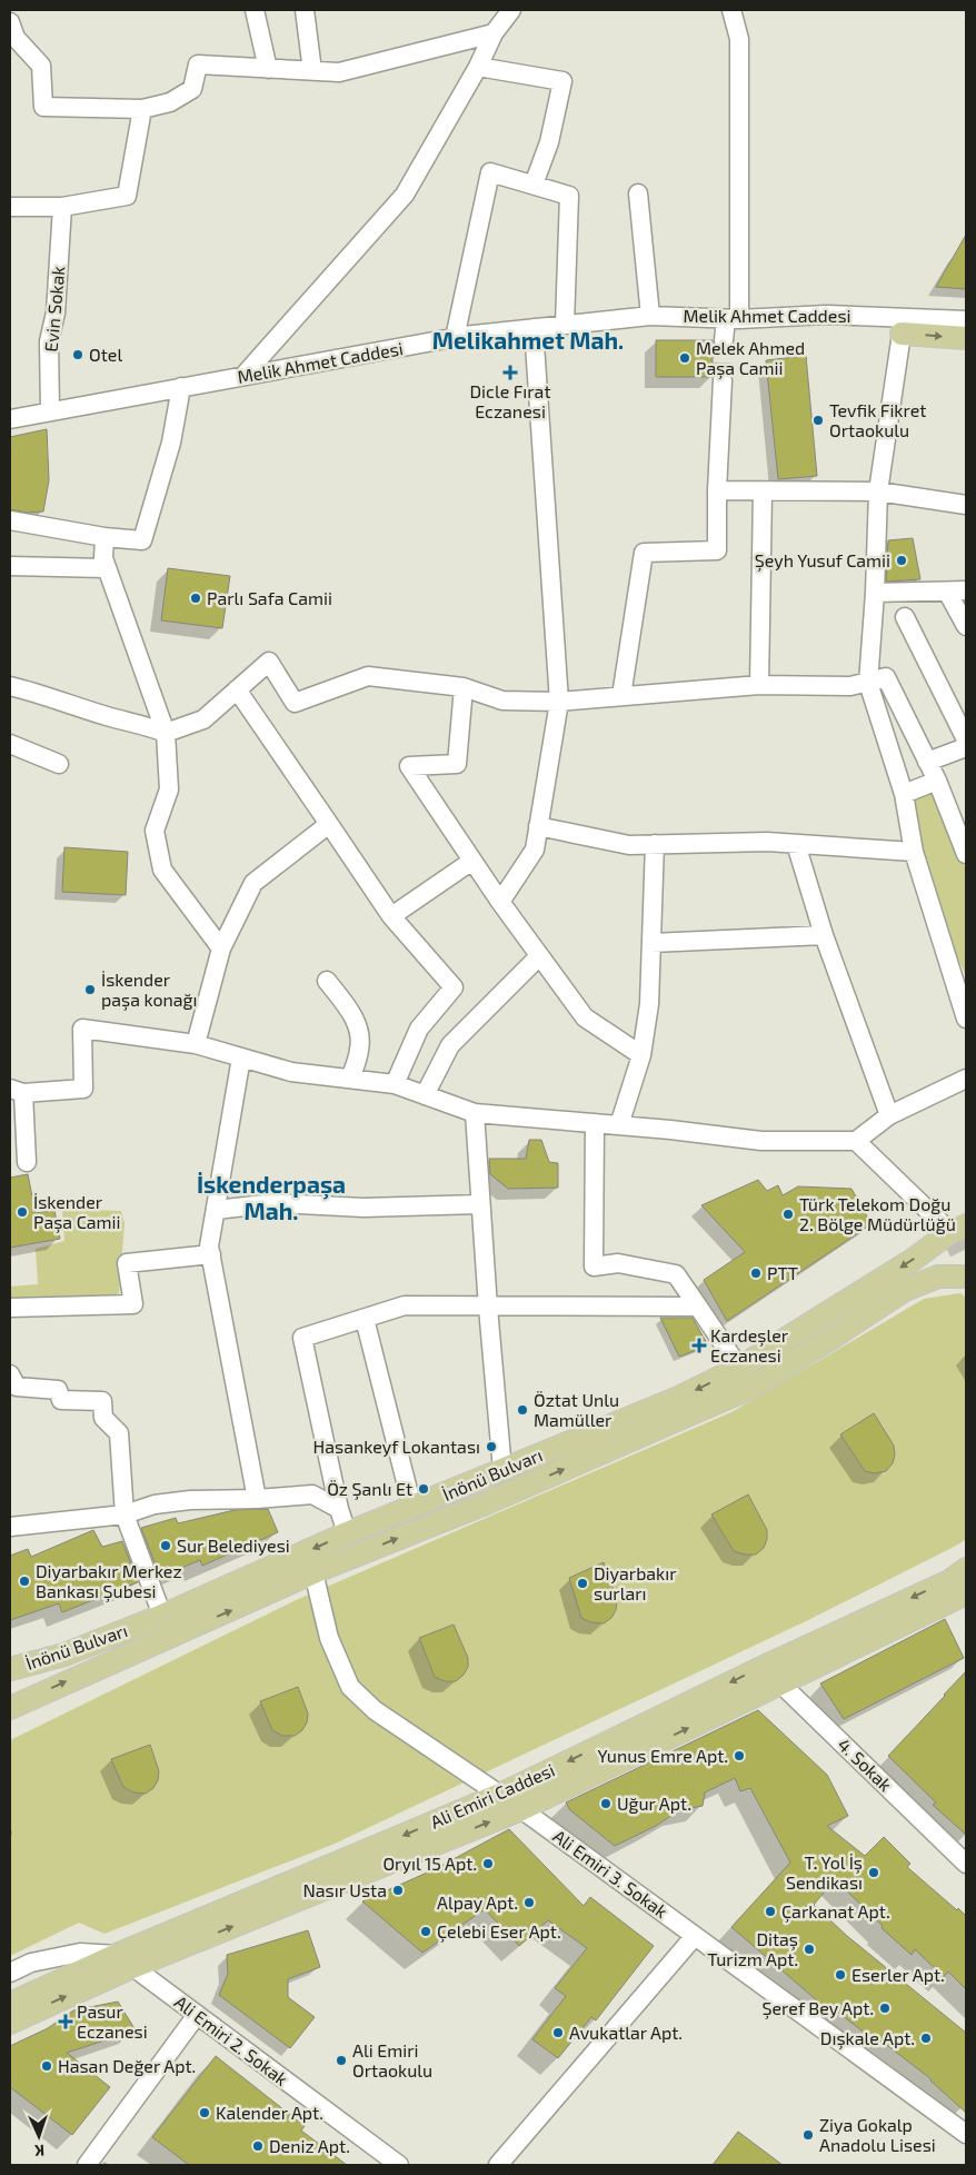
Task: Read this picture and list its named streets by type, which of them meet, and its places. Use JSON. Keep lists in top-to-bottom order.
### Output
{
  "streets": {
    "main road": ["İnönü Bulvarı", "Ali Emiri Caddesi"],
    "street": [
      "Evin Sokak",
      "Melik Ahmet Caddesi",
      "4. Sokak",
      "Ali Emiri 3. Sokak",
      "Ali Emiri 2. Sokak"
    ]
  },
  "crossings": [
    ["Evin Sokak", "Melik Ahmet Caddesi"],
    ["4. Sokak", "Ali Emiri Caddesi"],
    ["Ali Emiri Caddesi", "Ali Emiri 3. Sokak"],
    ["Ali Emiri Caddesi", "Ali Emiri 2. Sokak"]
  ],
  "districts": ["Melikahmet Mah.", "İskenderpaşa Mah."],
  "places": {
    "other": [
      "Otel",
      "Melek Ahmed Paşa Camii",
      "Tevfik Fikret Ortaokulu",
      "Şeyh Yusuf Camii",
      "Parlı Safa Camii",
      "İskender paşa konağı",
      "İskender Paşa Camii",
      "Türk Telekom Doğu 2. Bölge Müdürlüğü",
      "PTT",
      "Öztat Unlu Mamüller",
      "Hasankeyf Lokantası",
      "Öz Şanlı Et",
      "Sur Belediyesi",
      "Diyarbakır Merkez Bankası Şubesi",
      "Diyarbakır surları",
      "Yunus Emre Apt.",
      "Uğur Apt.",
      "Oryıl 15 Apt.",
      "T. Yol İş Sendikası",
      "Nasır Usta",
      "Alpay Apt.",
      "Çarkanat Apt.",
      "Çelebi Eser Apt.",
      "Ditaş Turizm Apt.",
      "Eserler Apt.",
      "Şeref Bey Apt.",
      "Avukatlar Apt.",
      "Dışkale Apt.",
      "Ali Emiri Ortaokulu",
      "Hasan Değer Apt.",
      "Kalender Apt.",
      "Ziya Gokalp Anadolu Lisesi",
      "Deniz Apt."
    ],
    "health": ["Dicle Fırat Eczanesi", "Kardeşler Eczanesi", "Pasur Eczanesi"]
  },
  "north": "bottom"
}
